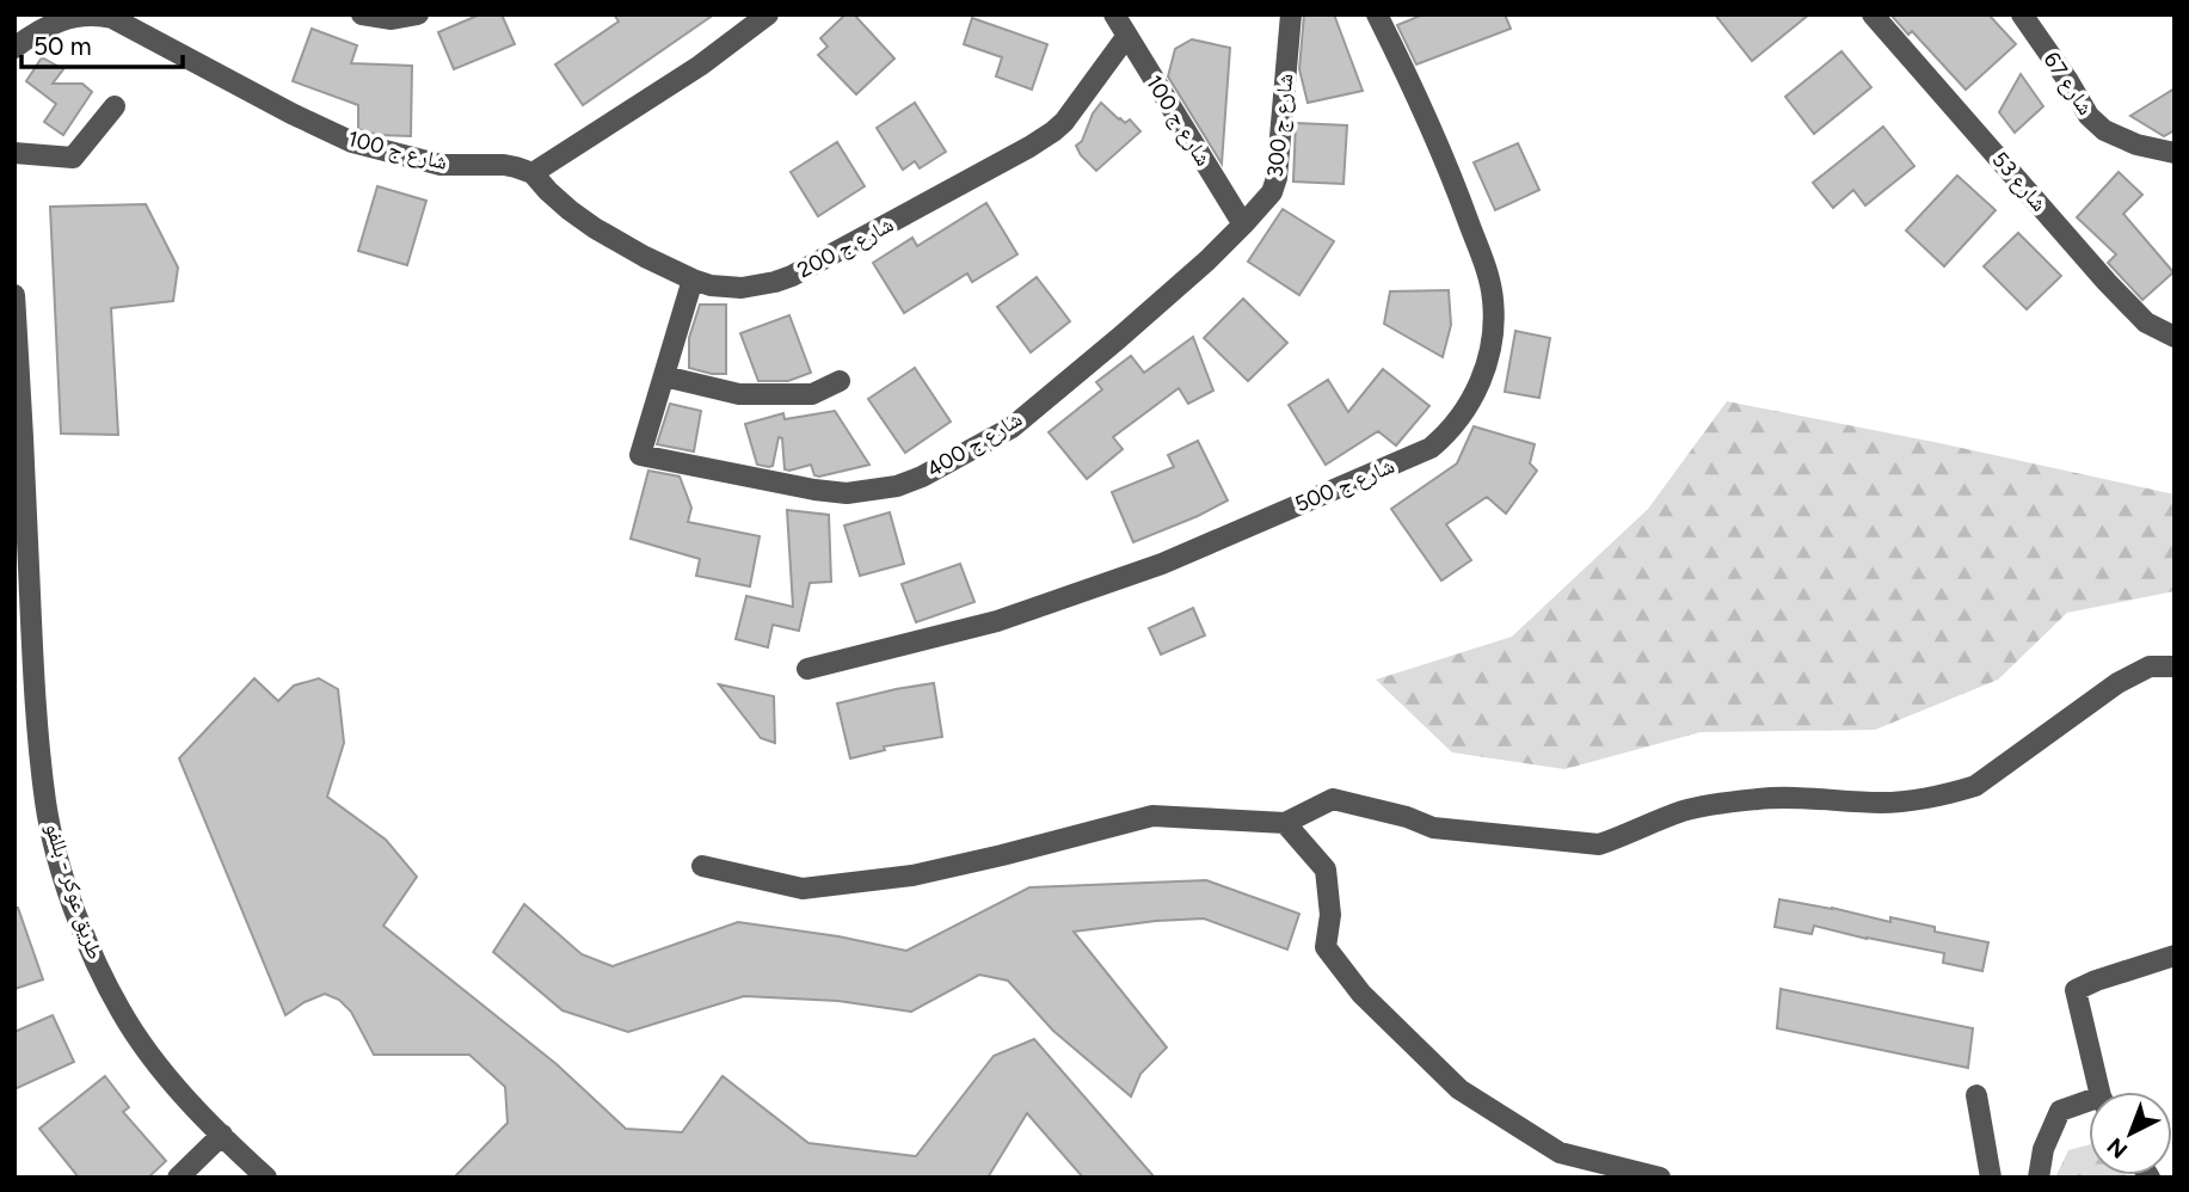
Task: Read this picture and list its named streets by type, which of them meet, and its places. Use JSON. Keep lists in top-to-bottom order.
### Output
{
  "streets": {
    "street": [
      "شارع 67",
      "شارع ج 100",
      "شارع ج 300",
      "شارع 53",
      "شارع ج 200",
      "شارع ج 400",
      "شارع ج 500",
      "طريق عوكر - بللفو"
    ]
  },
  "crossings": [
    ["شارع ج 100", "شارع ج 300"],
    ["شارع ج 100", "شارع ج 200"],
    ["شارع ج 100", "شارع ج 400"],
    ["شارع ج 300", "شارع ج 400"]
  ],
  "scale_bar": "50 m",
  "north": "bottom left"
}
